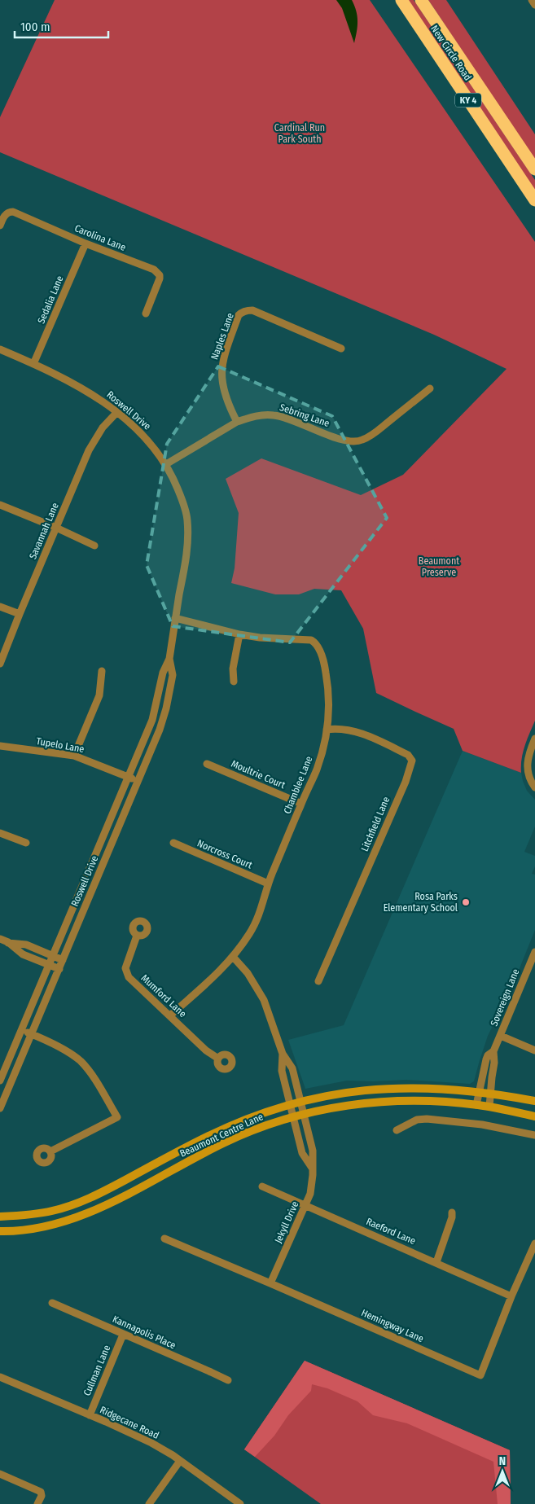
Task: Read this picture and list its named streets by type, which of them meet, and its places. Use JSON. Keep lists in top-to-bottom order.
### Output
{
  "streets": {
    "highway": ["New Circle Road", "KY 4"],
    "street": [
      "Carolina Lane",
      "Sedalia Lane",
      "Naples Lane",
      "Roswell Drive",
      "Sebring Lane",
      "Savannah Lane",
      "Tupelo Lane",
      "Moultrie Court",
      "Chamblee Lane",
      "Litchfield Lane",
      "Norcross Court",
      "Mumford Lane",
      "Sovereign Lane",
      "Beaumont Centre Lane",
      "Jekyll Drive",
      "Raeford Lane",
      "Hemingway Lane",
      "Kannapolis Place",
      "Cullman Lane",
      "Ridgecane Road"
    ]
  },
  "crossings": [
    ["Carolina Lane", "Sedalia Lane"],
    ["Sedalia Lane", "Roswell Drive"],
    ["Naples Lane", "Sebring Lane"],
    ["Roswell Drive", "Sebring Lane"],
    ["Roswell Drive", "Savannah Lane"],
    ["Roswell Drive", "Tupelo Lane"],
    ["Roswell Drive", "Chamblee Lane"],
    ["Moultrie Court", "Chamblee Lane"],
    ["Chamblee Lane", "Litchfield Lane"],
    ["Chamblee Lane", "Norcross Court"],
    ["Chamblee Lane", "Mumford Lane"],
    ["Chamblee Lane", "Jekyll Drive"],
    ["Sovereign Lane", "Beaumont Centre Lane"],
    ["Beaumont Centre Lane", "Jekyll Drive"],
    ["Jekyll Drive", "Raeford Lane"],
    ["Jekyll Drive", "Hemingway Lane"],
    ["Raeford Lane", "Hemingway Lane"],
    ["Kannapolis Place", "Cullman Lane"],
    ["Cullman Lane", "Ridgecane Road"]
  ],
  "parks": ["Cardinal Run Park South", "Beaumont Preserve"],
  "places": ["Rosa Parks Elementary School"],
  "scale_bar": "100 m",
  "north": "top"
}
